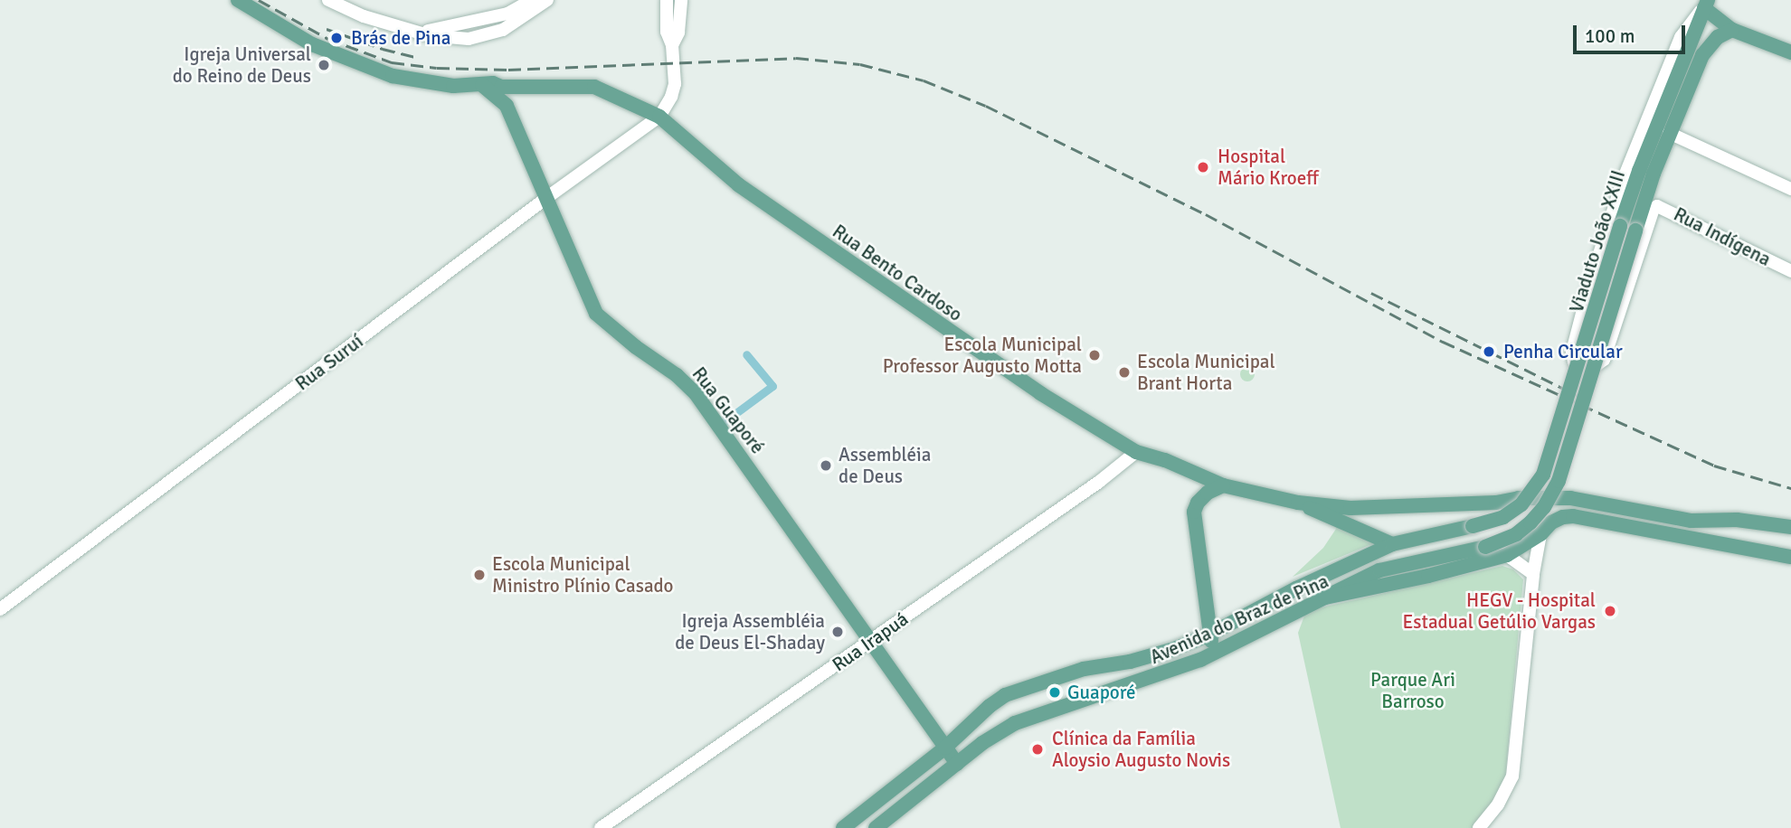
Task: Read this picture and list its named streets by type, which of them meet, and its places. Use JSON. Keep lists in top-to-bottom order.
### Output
{
  "streets": {
    "main road": [
      "Viaduto João XXIII",
      "Rua Bento Cardoso",
      "Rua Guaporé",
      "Avenida do Braz de Pina"
    ],
    "street": ["Rua Indígena", "Rua Suruí", "Rua Irapuá"]
  },
  "crossings": [
    ["Rua Indígena", "Viaduto João XXIII"],
    ["Viaduto João XXIII", "Avenida do Braz de Pina"],
    ["Rua Bento Cardoso", "Rua Suruí"],
    ["Rua Bento Cardoso", "Rua Guaporé"],
    ["Rua Bento Cardoso", "Rua Irapuá"],
    ["Rua Suruí", "Rua Guaporé"],
    ["Rua Guaporé", "Avenida do Braz de Pina"],
    ["Rua Guaporé", "Rua Irapuá"]
  ],
  "parks": ["Parque Ari Barroso"],
  "places": [
    "Brás de Pina",
    "Igreja Universal do Reino de Deus",
    "Hospital Mário Kroeff",
    "Penha Circular",
    "Escola Municipal Professor Augusto Motta",
    "Escola Municipal Brant Horta",
    "Assembléia de Deus",
    "Escola Municipal Ministro Plínio Casado",
    "HEGV - Hospital Estadual Getúlio Vargas",
    "Igreja Assembléia de Deus El-Shaday",
    "Guaporé",
    "Clínica da Família Aloysio Augusto Novis"
  ],
  "scale_bar": "100 m"
}
